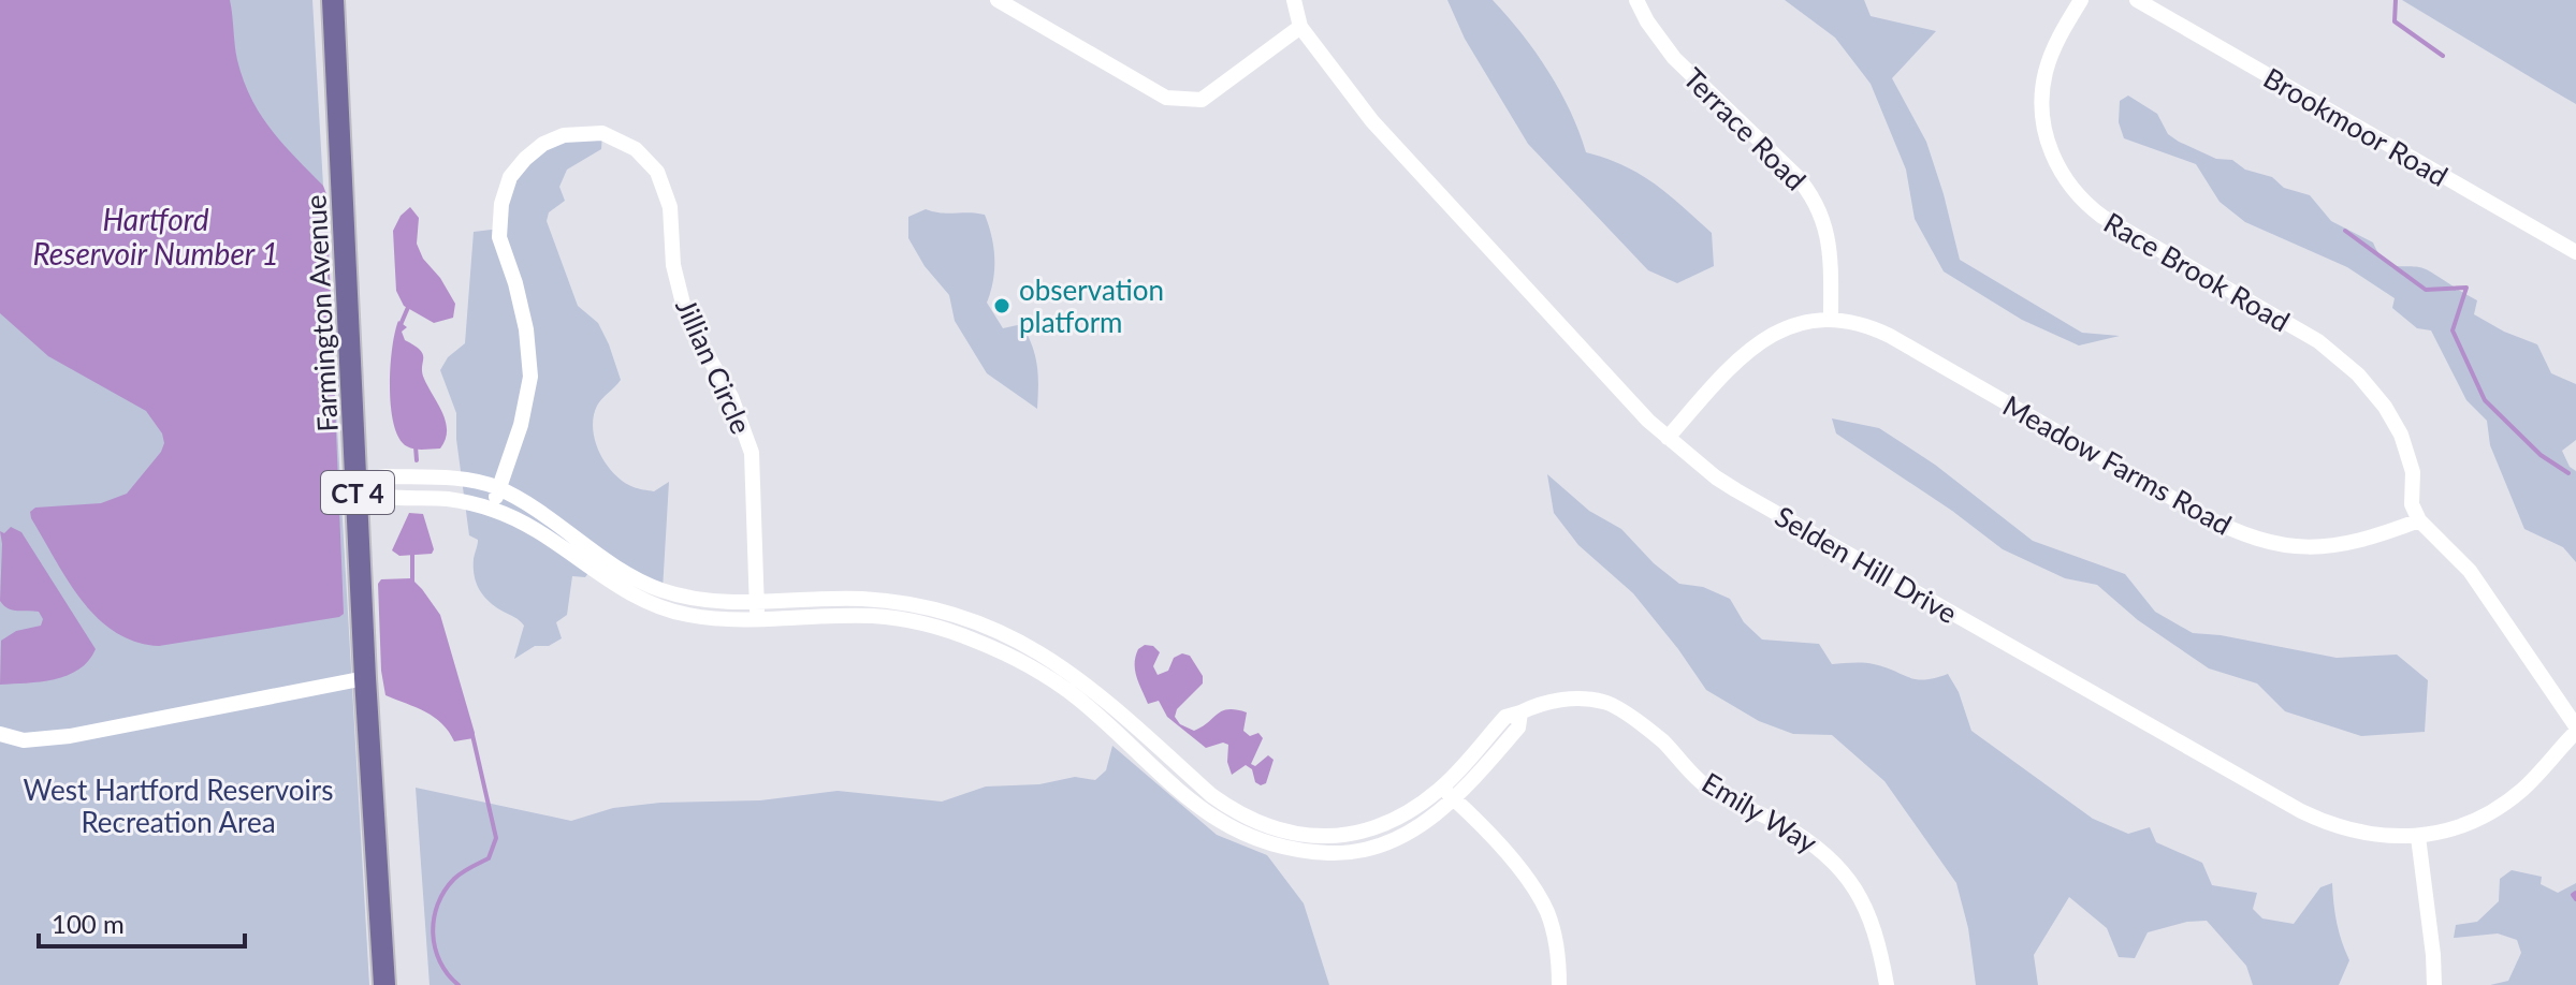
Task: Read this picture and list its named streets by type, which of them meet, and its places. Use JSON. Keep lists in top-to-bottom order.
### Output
{
  "streets": {
    "main road": ["Farmington Avenue", "CT 4"],
    "street": [
      "Brookmoor Road",
      "Terrace Road",
      "Race Brook Road",
      "Jillian Circle",
      "Meadow Farms Road",
      "Selden Hill Drive",
      "Emily Way"
    ]
  },
  "crossings": [
    ["Terrace Road", "Meadow Farms Road"],
    ["Race Brook Road", "Meadow Farms Road"],
    ["Jillian Circle", "Emily Way"],
    ["Meadow Farms Road", "Selden Hill Drive"]
  ],
  "water": ["Hartford Reservoir Number 1"],
  "parks": ["West Hartford Reservoirs Recreation Area"],
  "places": ["observation platform"],
  "scale_bar": "100 m"
}
